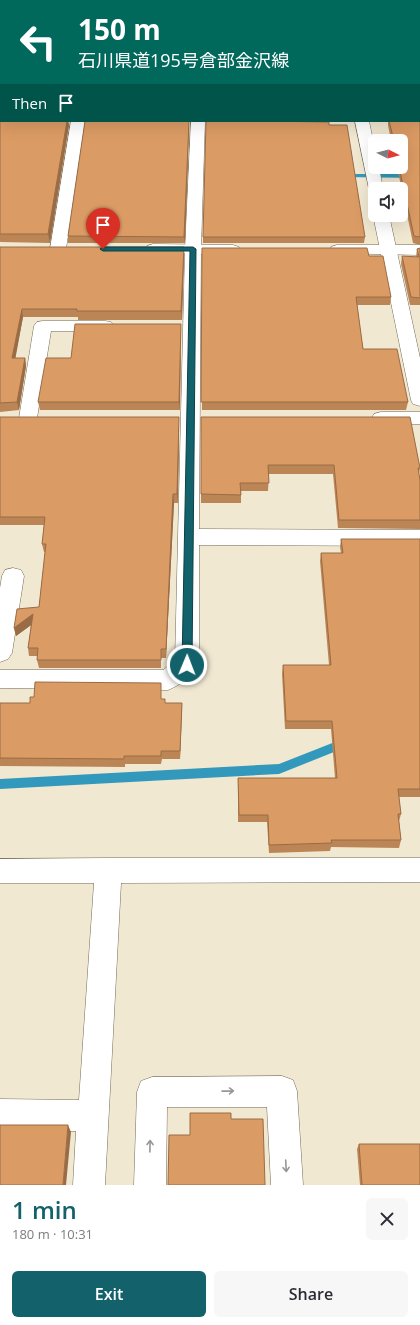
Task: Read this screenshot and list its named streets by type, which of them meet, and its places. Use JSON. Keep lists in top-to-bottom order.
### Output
{
  "north": "right",
  "page": {
    "turn": ["150 m", "石川県道195号倉部金沢線"],
    "then": "Then",
    "heading": ["1 min", "180 m · 10:31"],
    "buttons": ["Exit", "Share"]
  }
}
